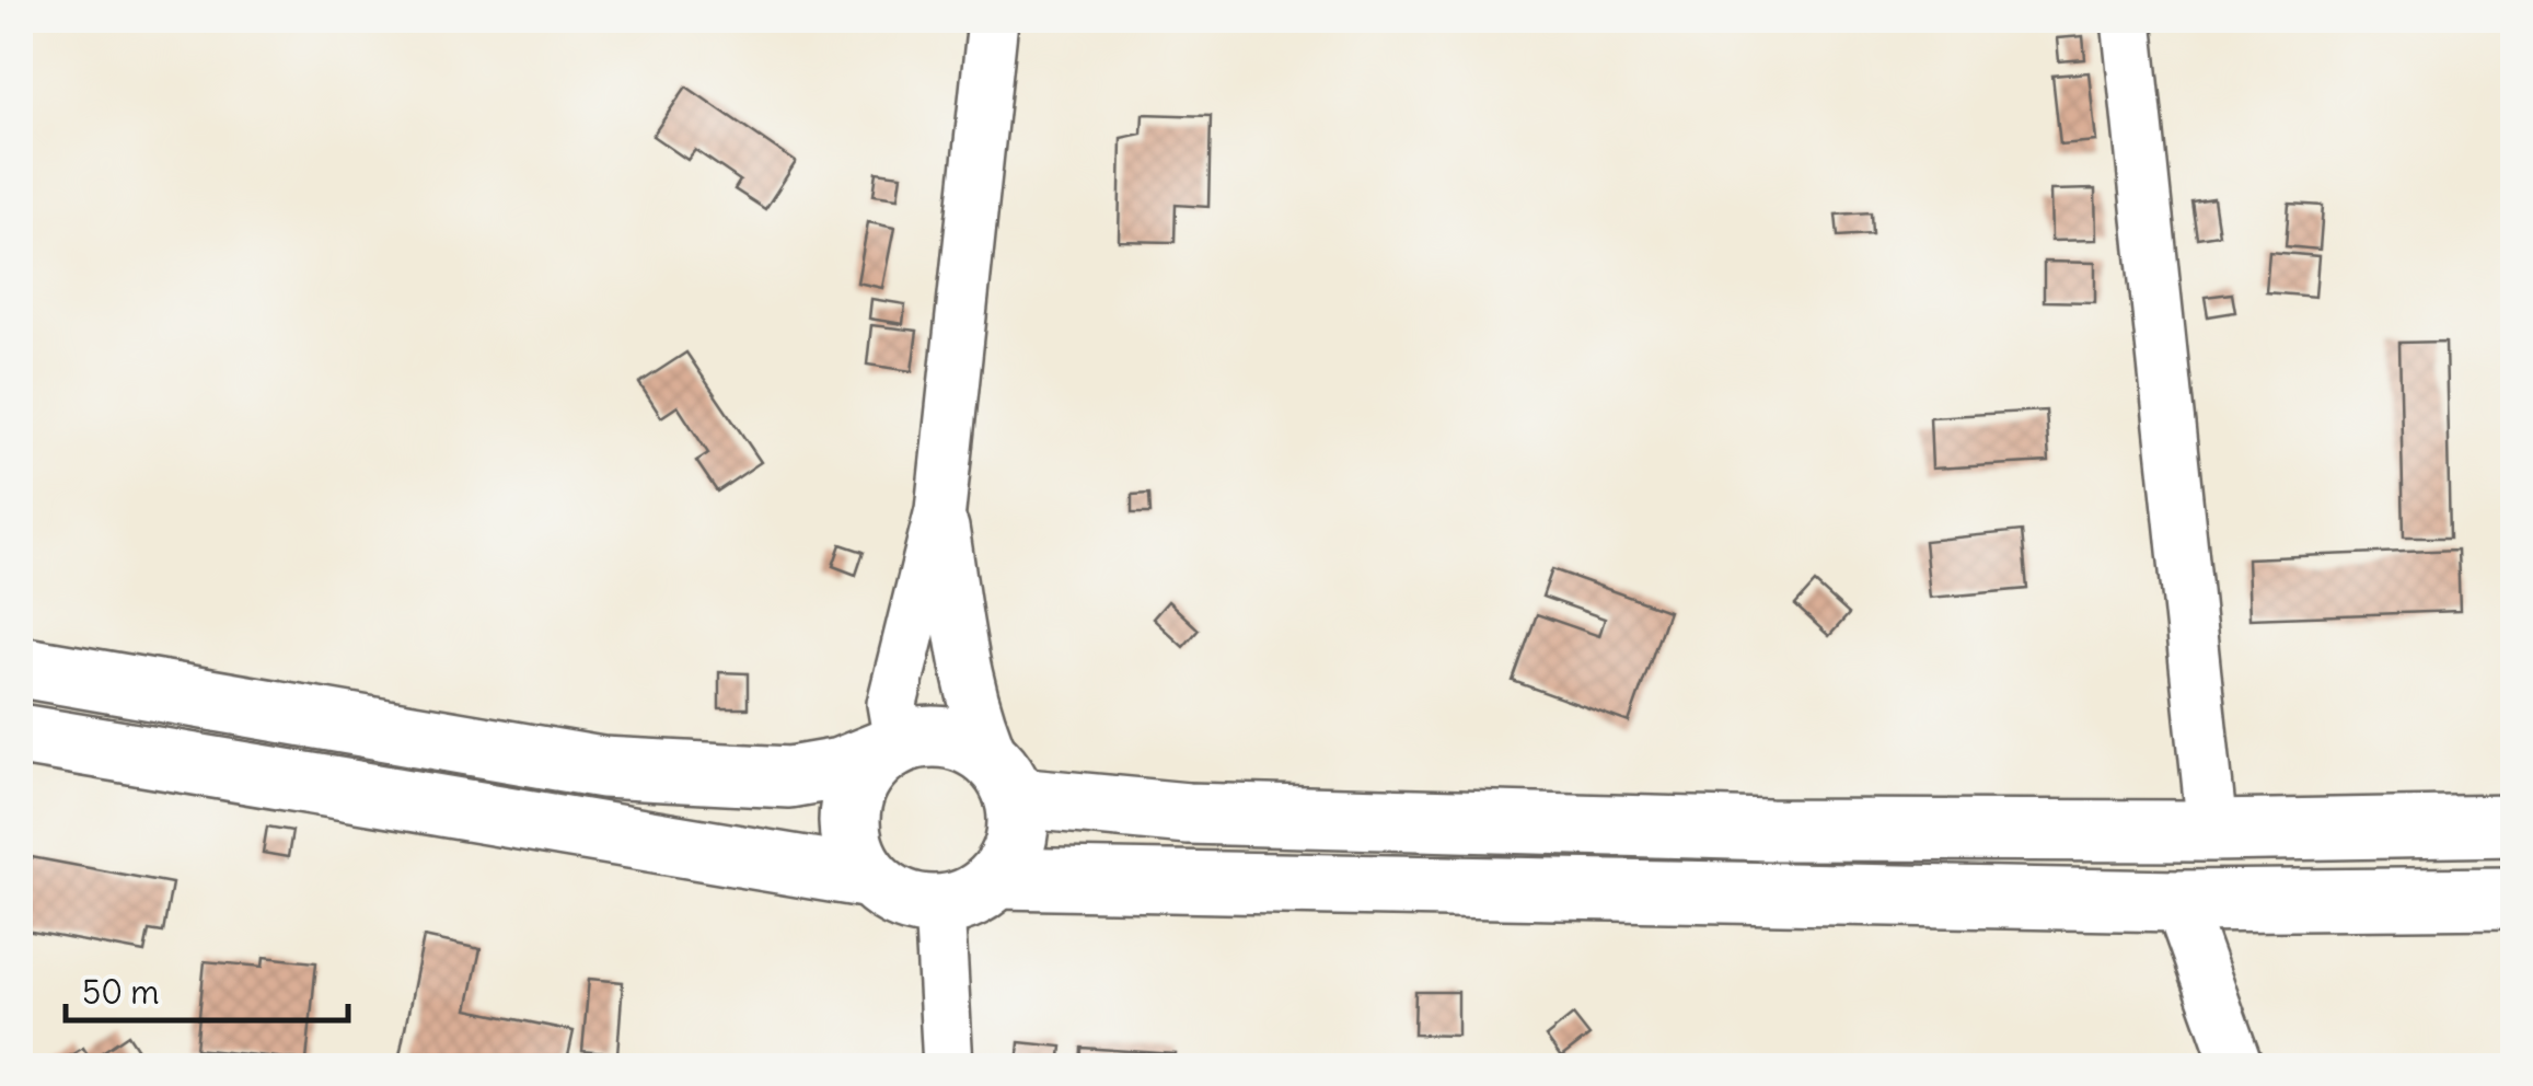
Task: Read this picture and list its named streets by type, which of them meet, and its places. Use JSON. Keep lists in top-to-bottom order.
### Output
{
  "scale_bar": "50 m"
}
